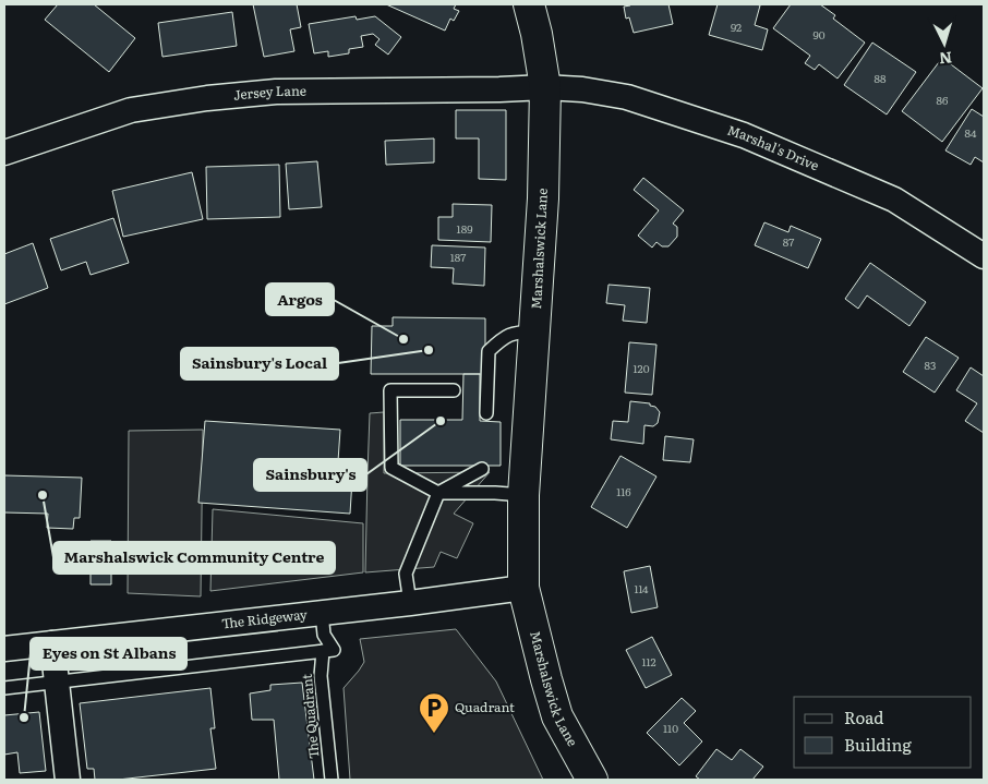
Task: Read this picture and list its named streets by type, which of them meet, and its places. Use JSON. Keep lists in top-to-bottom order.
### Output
{
  "streets": {
    "street": [
      "Jersey Lane",
      "Marshal's Drive",
      "Marshalswick Lane",
      "The Ridgeway"
    ],
    "lane": ["The Quadrant"]
  },
  "crossings": [
    ["Jersey Lane", "Marshal's Drive"],
    ["Jersey Lane", "Marshalswick Lane"],
    ["Marshal's Drive", "Marshalswick Lane"],
    ["Marshalswick Lane", "The Ridgeway"],
    ["The Ridgeway", "The Quadrant"]
  ],
  "places": {
    "other": [
      "Argos",
      "Sainsbury's Local",
      "Sainsbury's",
      "Marshalswick Community Centre",
      "Eyes on St Albans"
    ],
    "parking": ["Quadrant"]
  },
  "house_numbers": [
    "92",
    "90",
    "88",
    "86",
    "84",
    "189",
    "87",
    "187",
    "83",
    "120",
    "116",
    "114",
    "112",
    "110"
  ],
  "legend": ["Road", "Building"],
  "north": "bottom"
}
